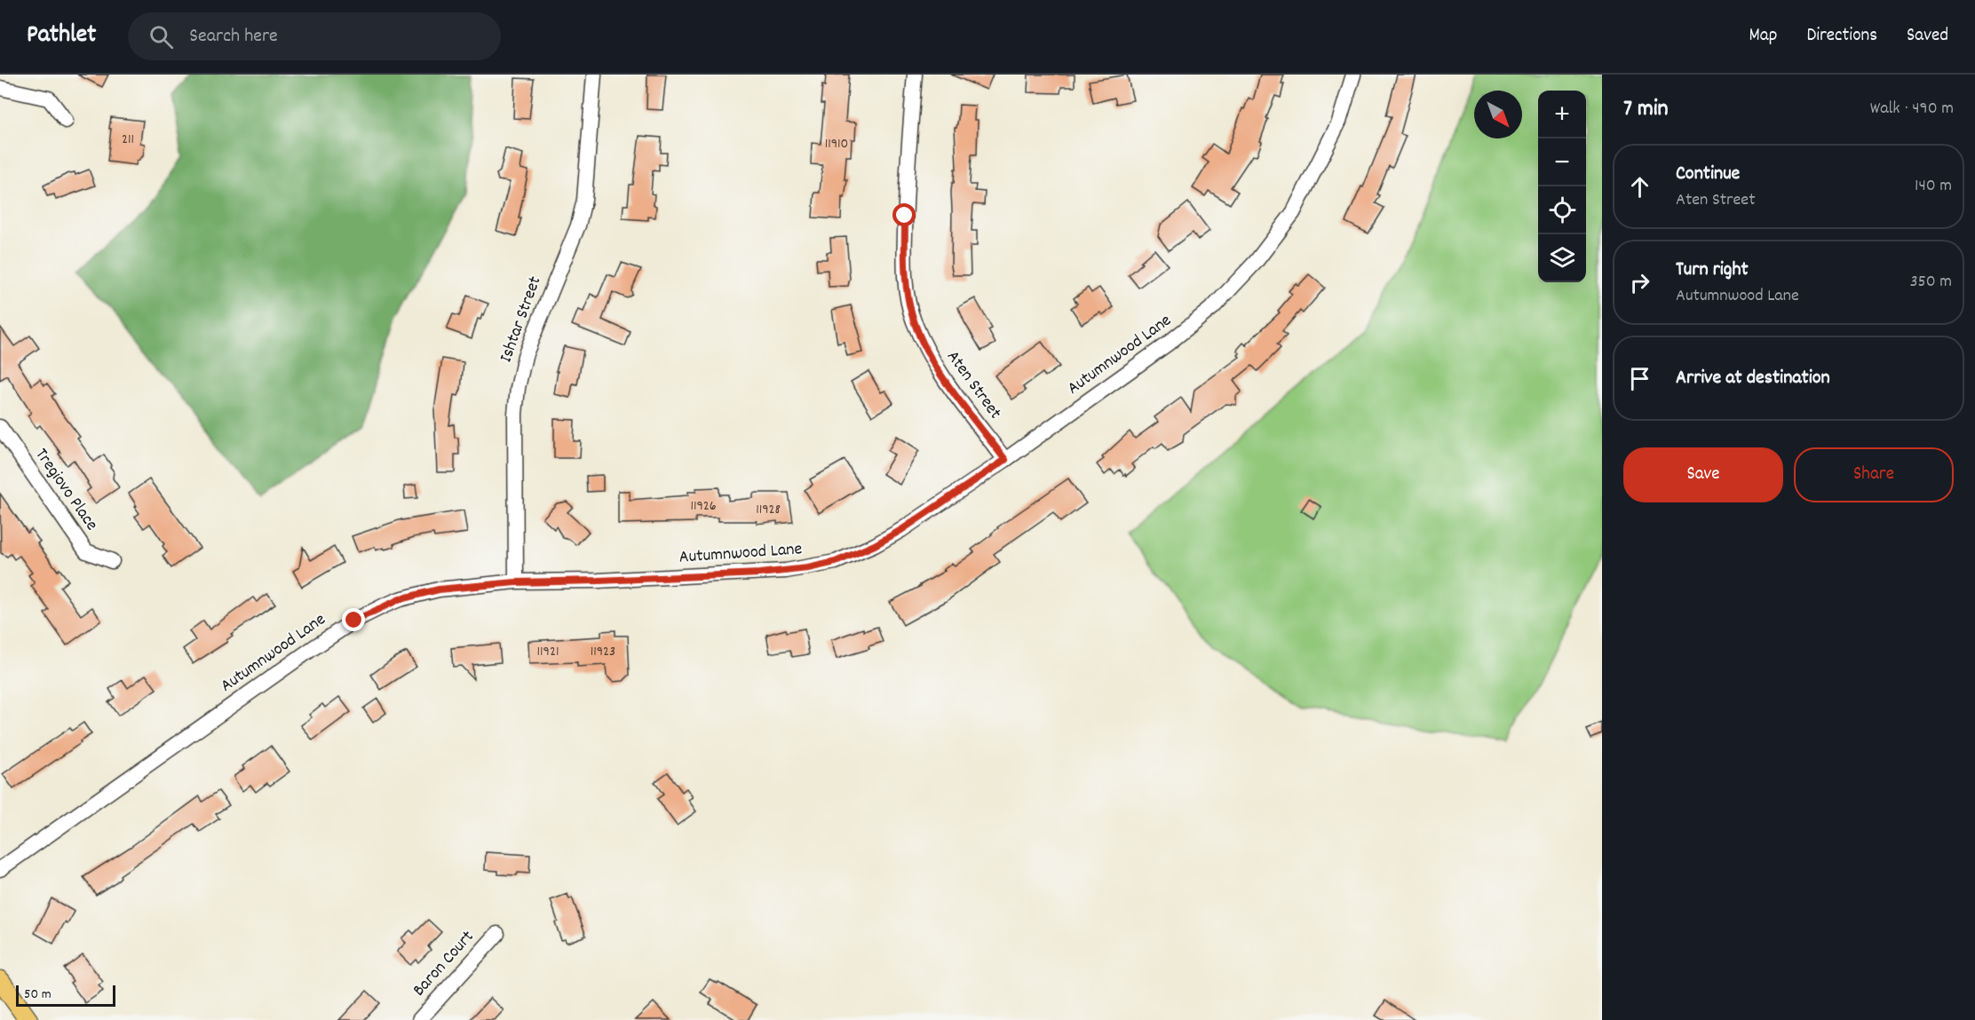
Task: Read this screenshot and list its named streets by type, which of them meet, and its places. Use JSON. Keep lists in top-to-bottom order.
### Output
{
  "streets": {
    "street": [
      "Ishtar Street",
      "Autumnwood Lane",
      "Aten Street",
      "Tregiovo Place",
      "Baron Court"
    ]
  },
  "crossings": [
    ["Ishtar Street", "Autumnwood Lane"],
    ["Autumnwood Lane", "Aten Street"]
  ],
  "house_numbers": [
    "211",
    "11910",
    "11926",
    "11928",
    "11921",
    "11923"
  ],
  "scale_bar": "50 m",
  "north": "bottom right",
  "page": {
    "header": "Pathlet",
    "search": "Search here",
    "nav": ["Map", "Directions", "Saved"],
    "heading": ["7 min", "Walk · 490 m"],
    "map_buttons": ["+", "−"],
    "list": [
      ["Continue", "Aten Street", "140 m"],
      ["Turn right", "Autumnwood Lane", "350 m"],
      "Arrive at destination"
    ],
    "buttons": ["Save", "Share"],
    "scale": "50 m"
  }
}
